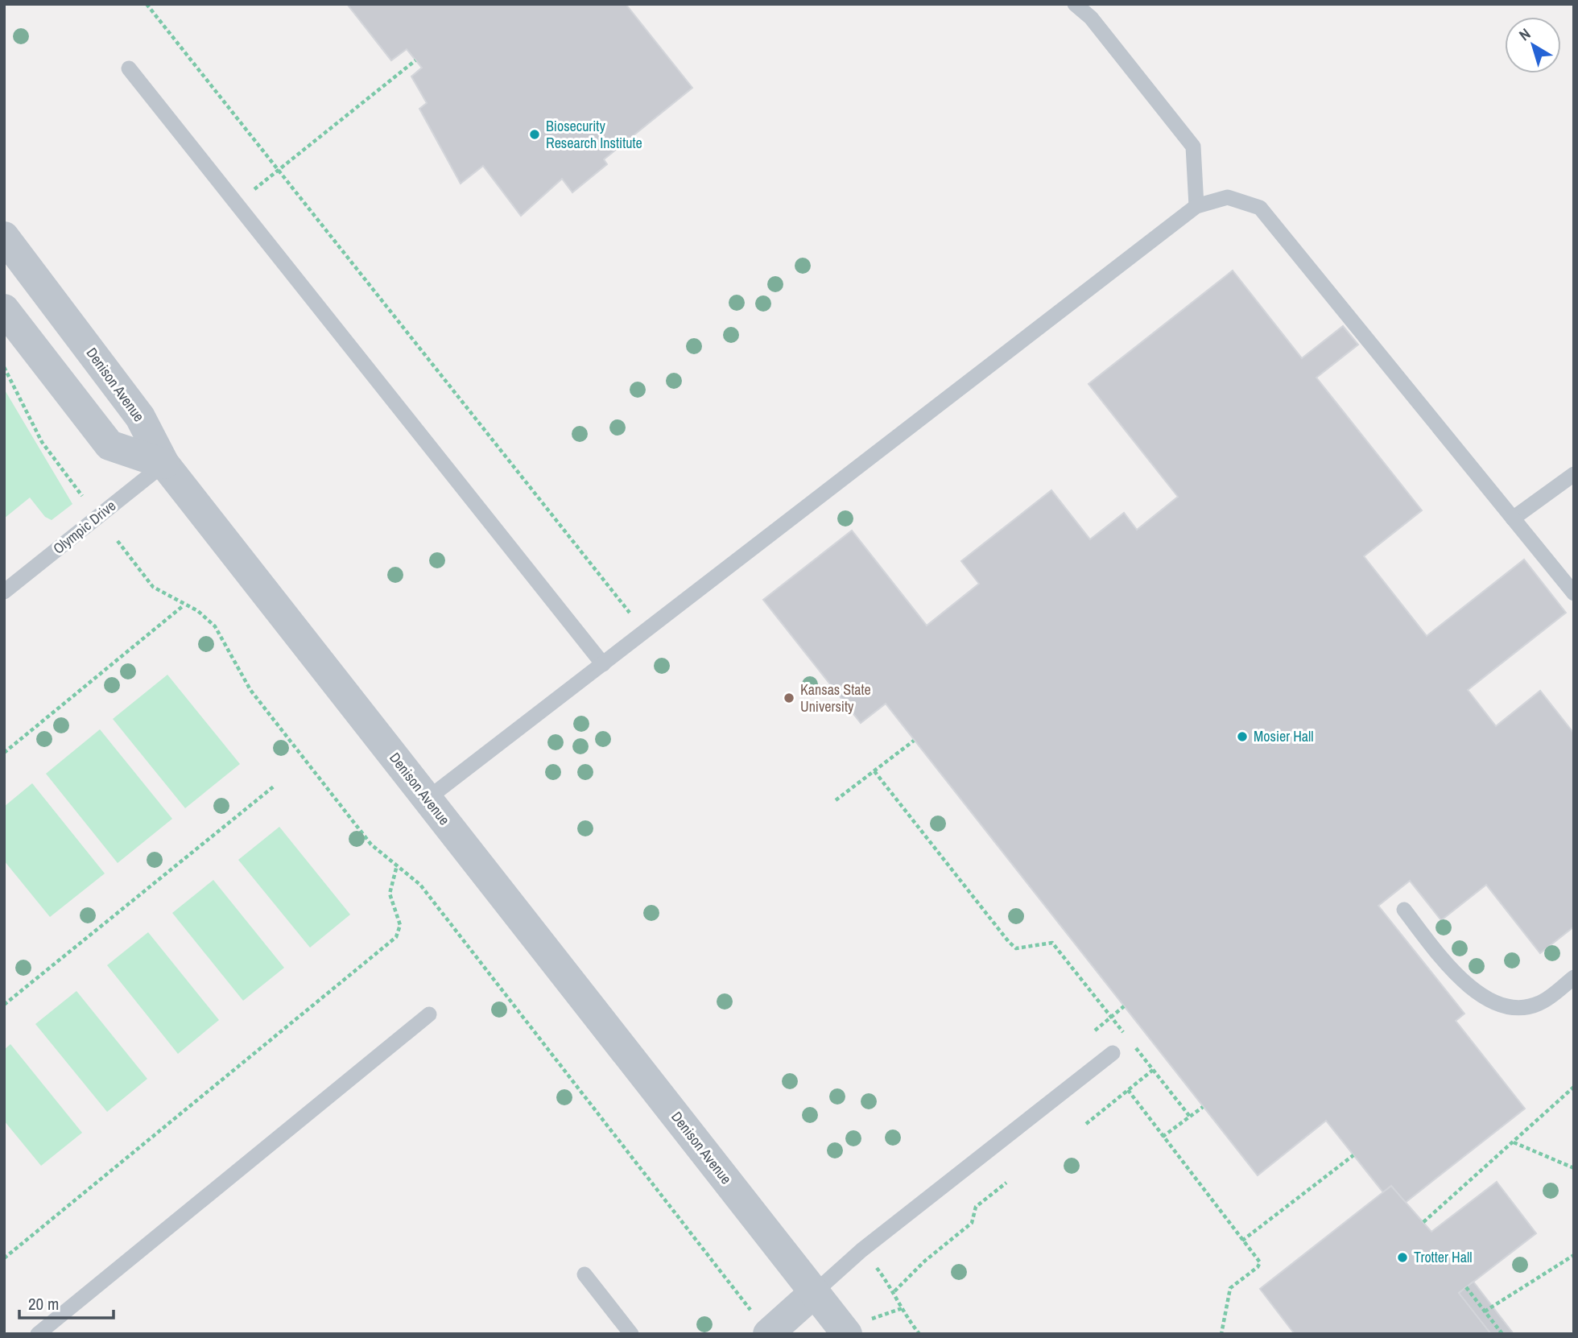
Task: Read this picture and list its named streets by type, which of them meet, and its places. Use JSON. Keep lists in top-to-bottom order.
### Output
{
  "streets": {
    "street": ["Denison Avenue"],
    "lane": ["Olympic Drive"]
  },
  "crossings": [
    ["Denison Avenue", "Olympic Drive"]
  ],
  "places": [
    "Biosecurity Research Institute",
    "Kansas State University",
    "Mosier Hall",
    "Trotter Hall"
  ],
  "scale_bar": "20 m",
  "north": "top left"
}
